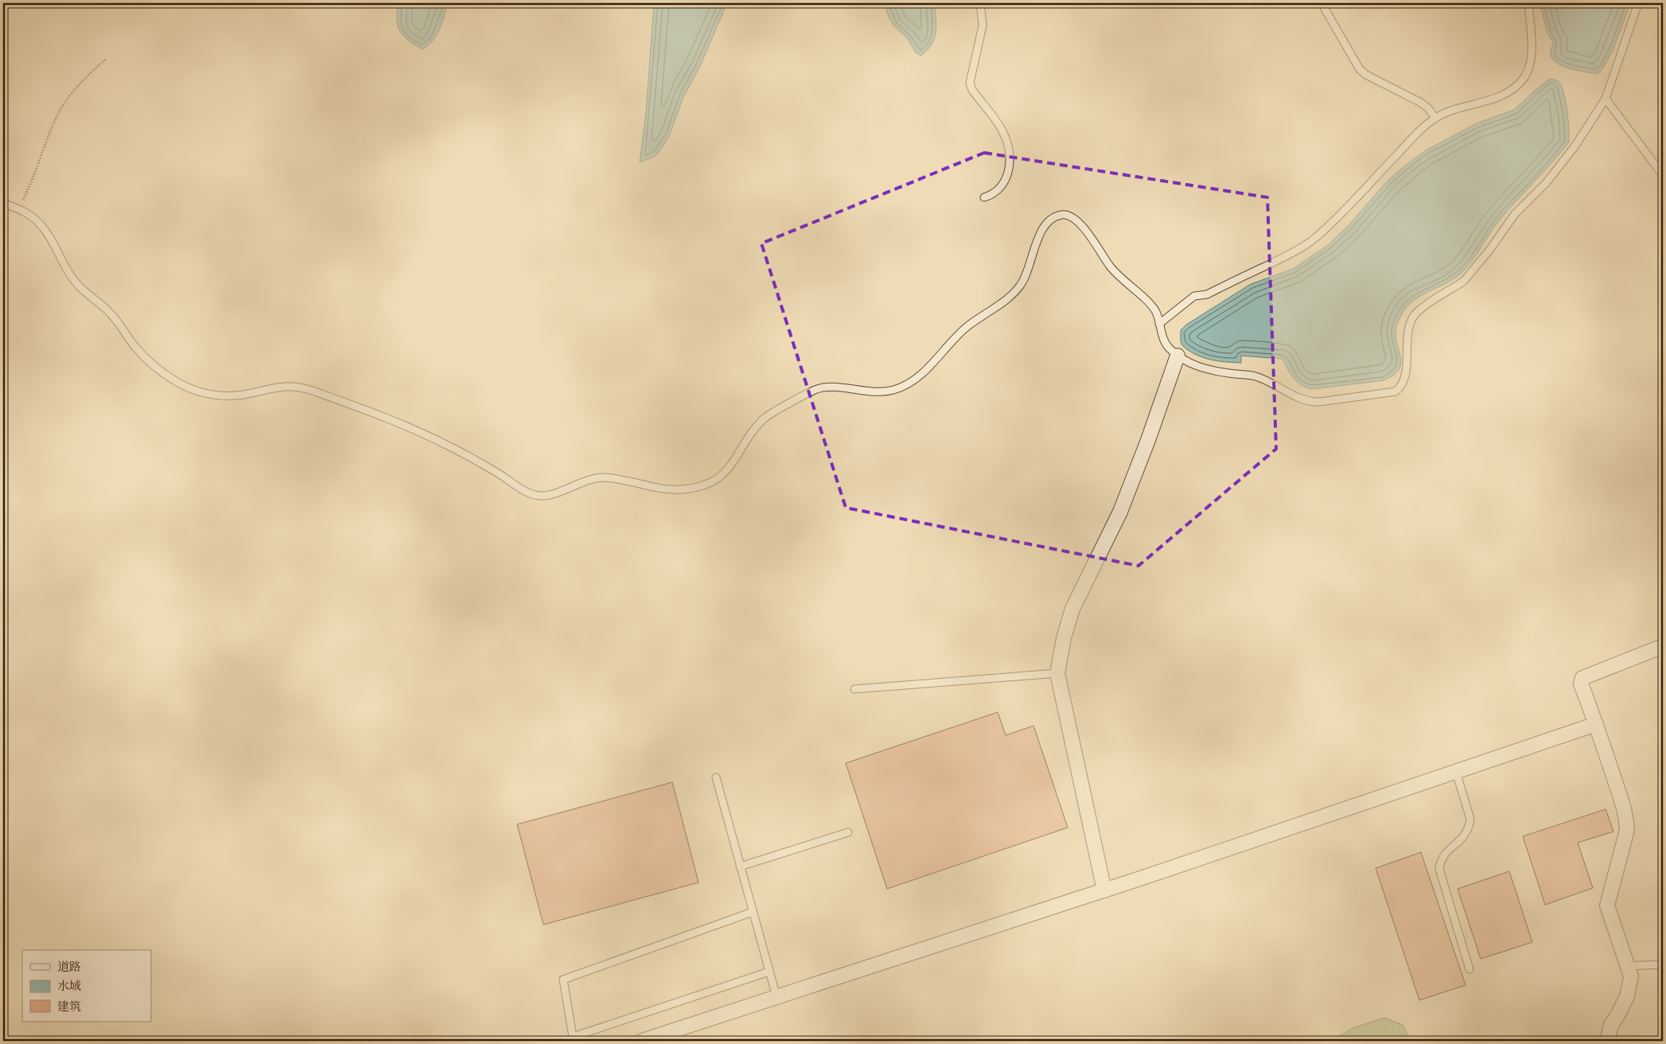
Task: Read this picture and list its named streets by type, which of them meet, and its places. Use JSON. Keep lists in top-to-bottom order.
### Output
{
  "legend": ["道路", "水域", "建筑"]
}
